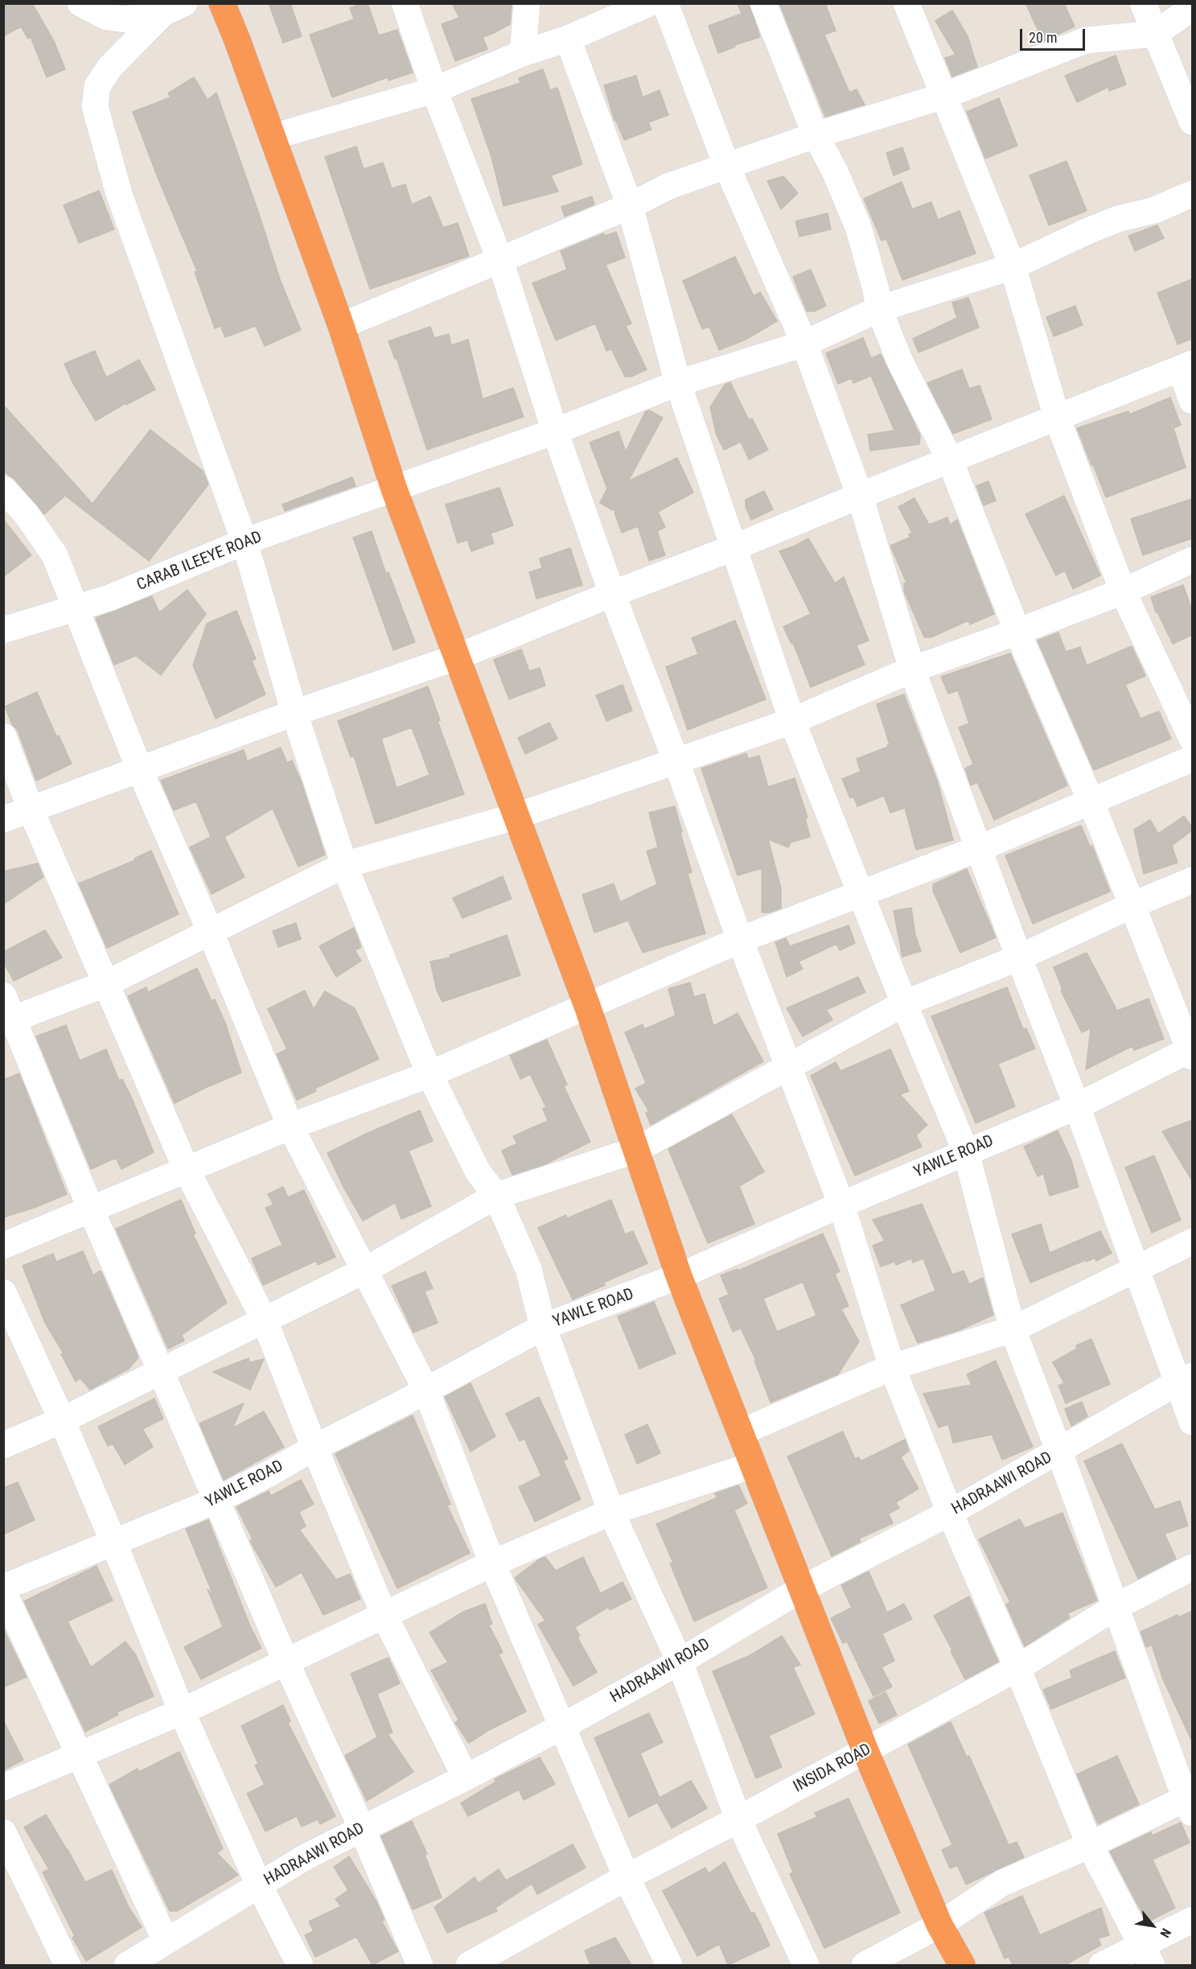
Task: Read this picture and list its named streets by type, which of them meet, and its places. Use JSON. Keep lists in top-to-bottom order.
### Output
{
  "streets": {
    "street": [
      "CARAB ILEEYE ROAD",
      "YAWLE ROAD",
      "HADRAAWI ROAD",
      "INSIDA ROAD"
    ]
  },
  "scale_bar": "20 m",
  "north": "bottom right"
}
